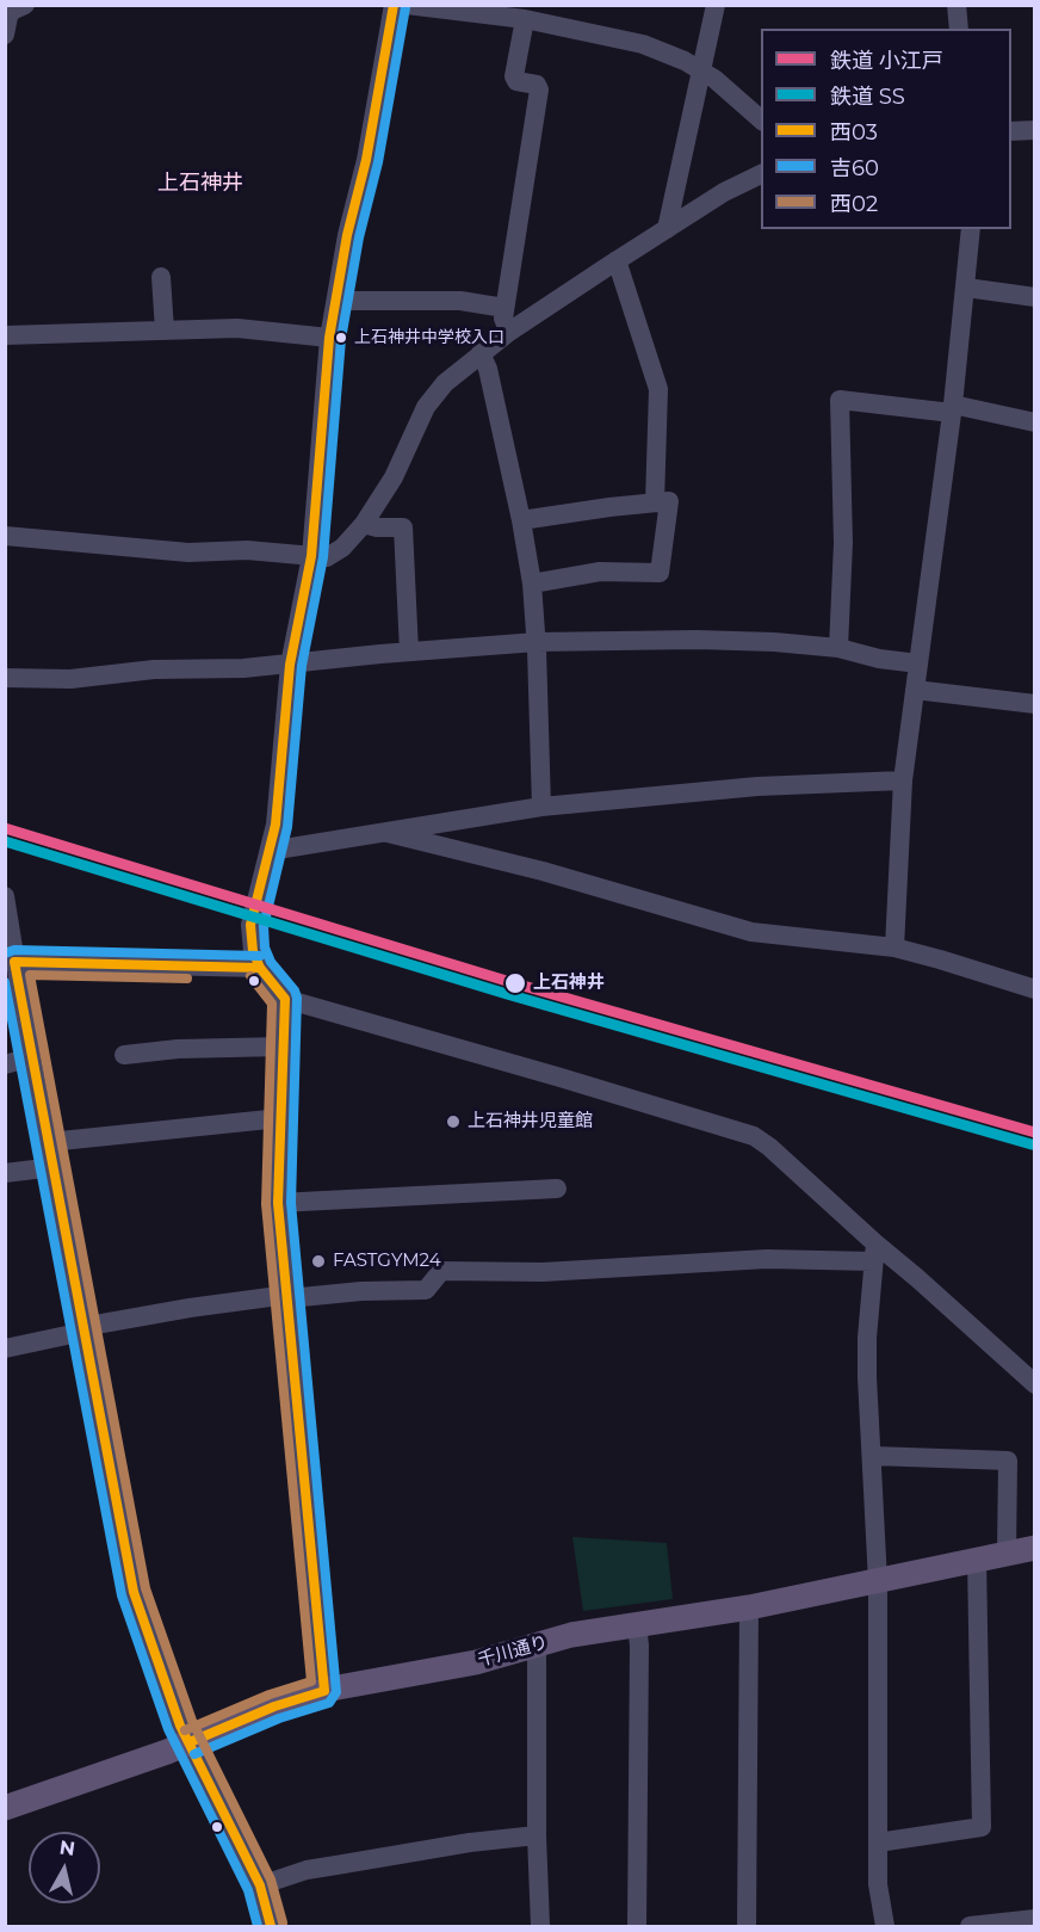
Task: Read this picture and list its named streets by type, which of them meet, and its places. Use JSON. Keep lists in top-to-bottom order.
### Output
{
  "streets": {
    "main road": ["千川通り"]
  },
  "districts": ["上石神井"],
  "places": [
    "上石神井中学校入口",
    "上石神井",
    "上石神井児童館",
    "FASTGYM24"
  ],
  "lines": [
    "transit line 西03",
    "transit line 吉60",
    "rail line 小江戸",
    "rail line SS",
    "transit line 西02"
  ],
  "legend": [
    "鉄道 小江戸",
    "鉄道 SS",
    "西03",
    "吉60",
    "西02"
  ],
  "north": "top"
}
